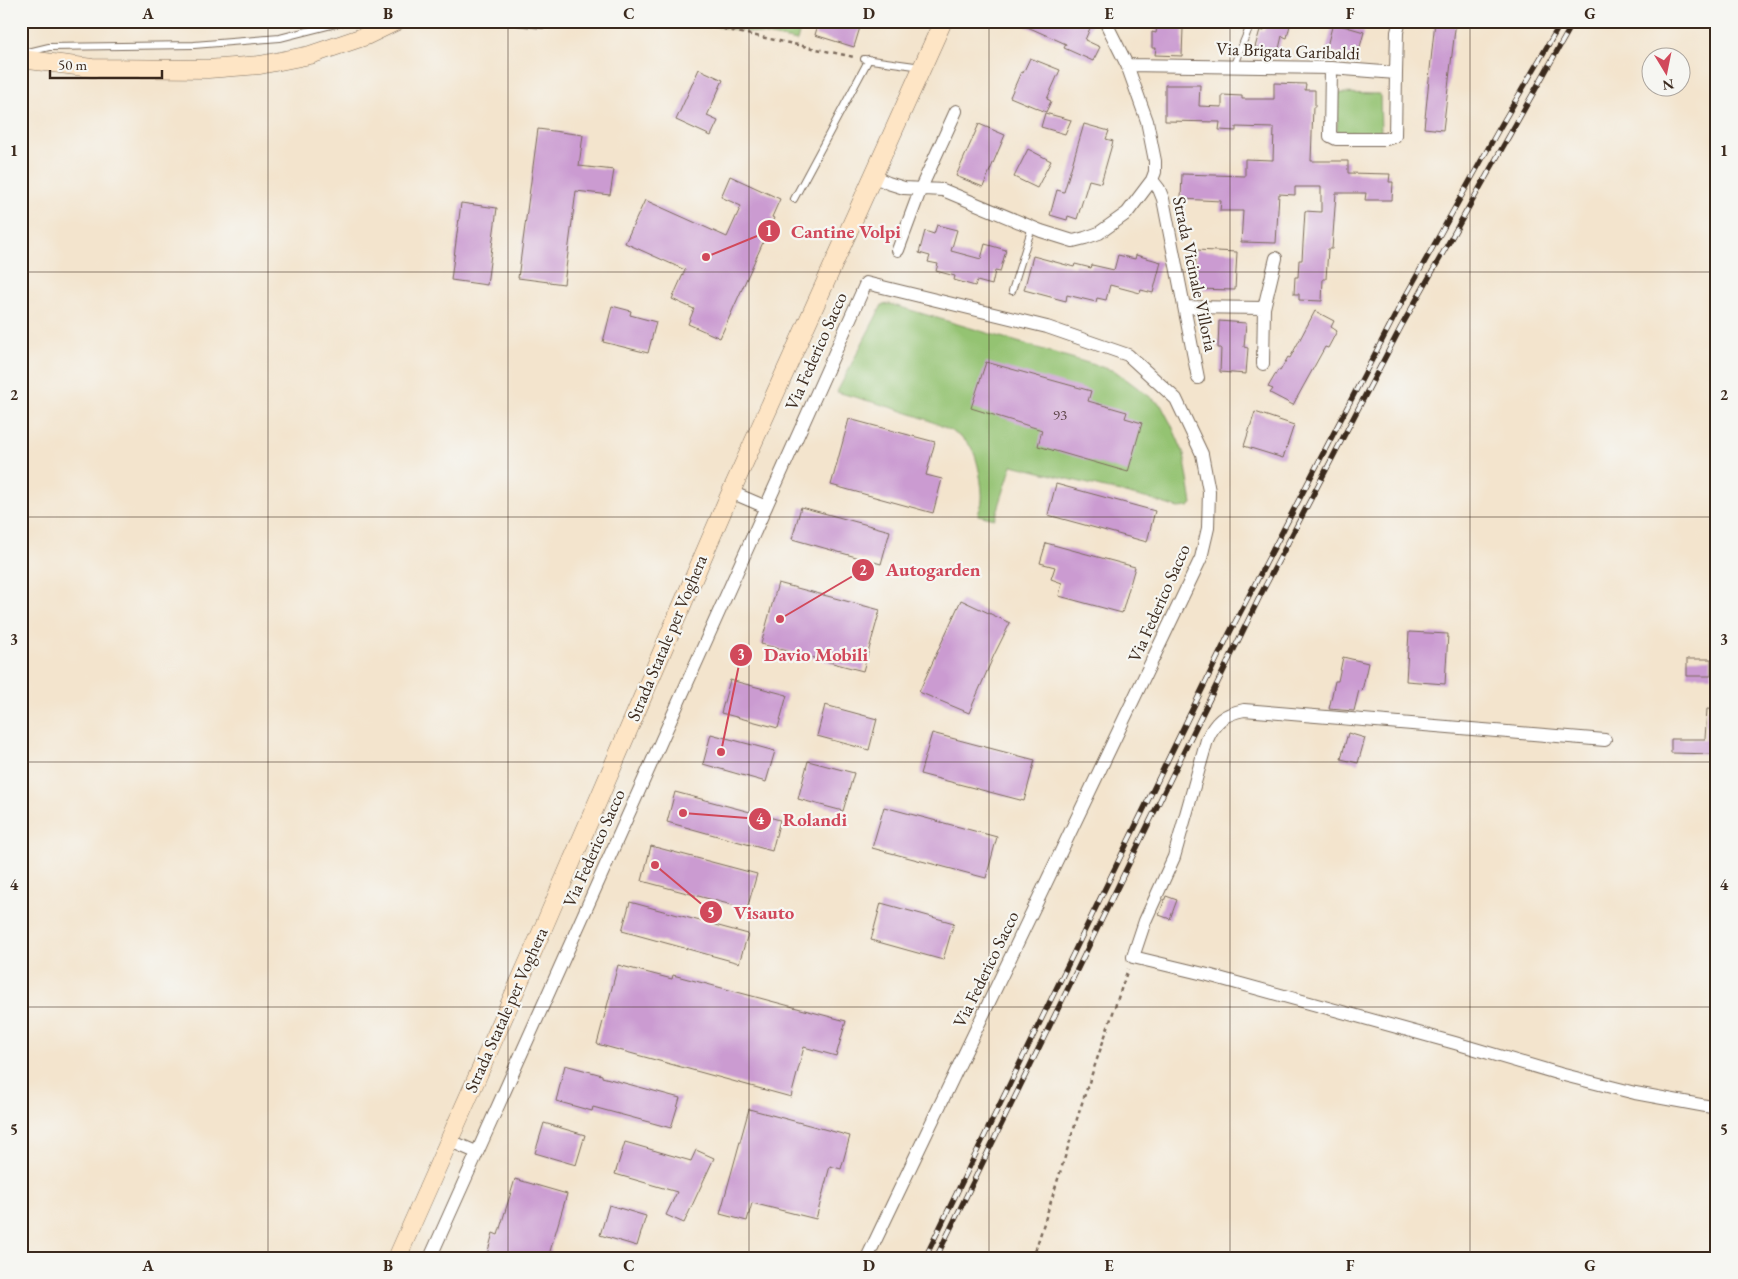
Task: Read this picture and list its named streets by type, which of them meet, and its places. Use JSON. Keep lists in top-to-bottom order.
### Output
{
  "streets": {
    "main road": ["Strada Statale per Voghera"],
    "street": ["Via Brigata Garibaldi", "Strada Vicinale Villoria", "Via Federico Sacco"]
  },
  "crossings": [
    ["Via Brigata Garibaldi", "Strada Vicinale Villoria"],
    ["Strada Vicinale Villoria", "Strada Statale per Voghera"]
  ],
  "places": [
    "Cantine Volpi",
    "Autogarden",
    "Davio Mobili",
    "Rolandi",
    "Visauto"
  ],
  "house_numbers": ["93"],
  "scale_bar": "50 m",
  "north": "bottom",
  "grid": {
    "columns": [
      "A",
      "B",
      "C",
      "D",
      "E",
      "F",
      "G"
    ],
    "rows": [
      "1",
      "2",
      "3",
      "4",
      "5"
    ]
  }
}
